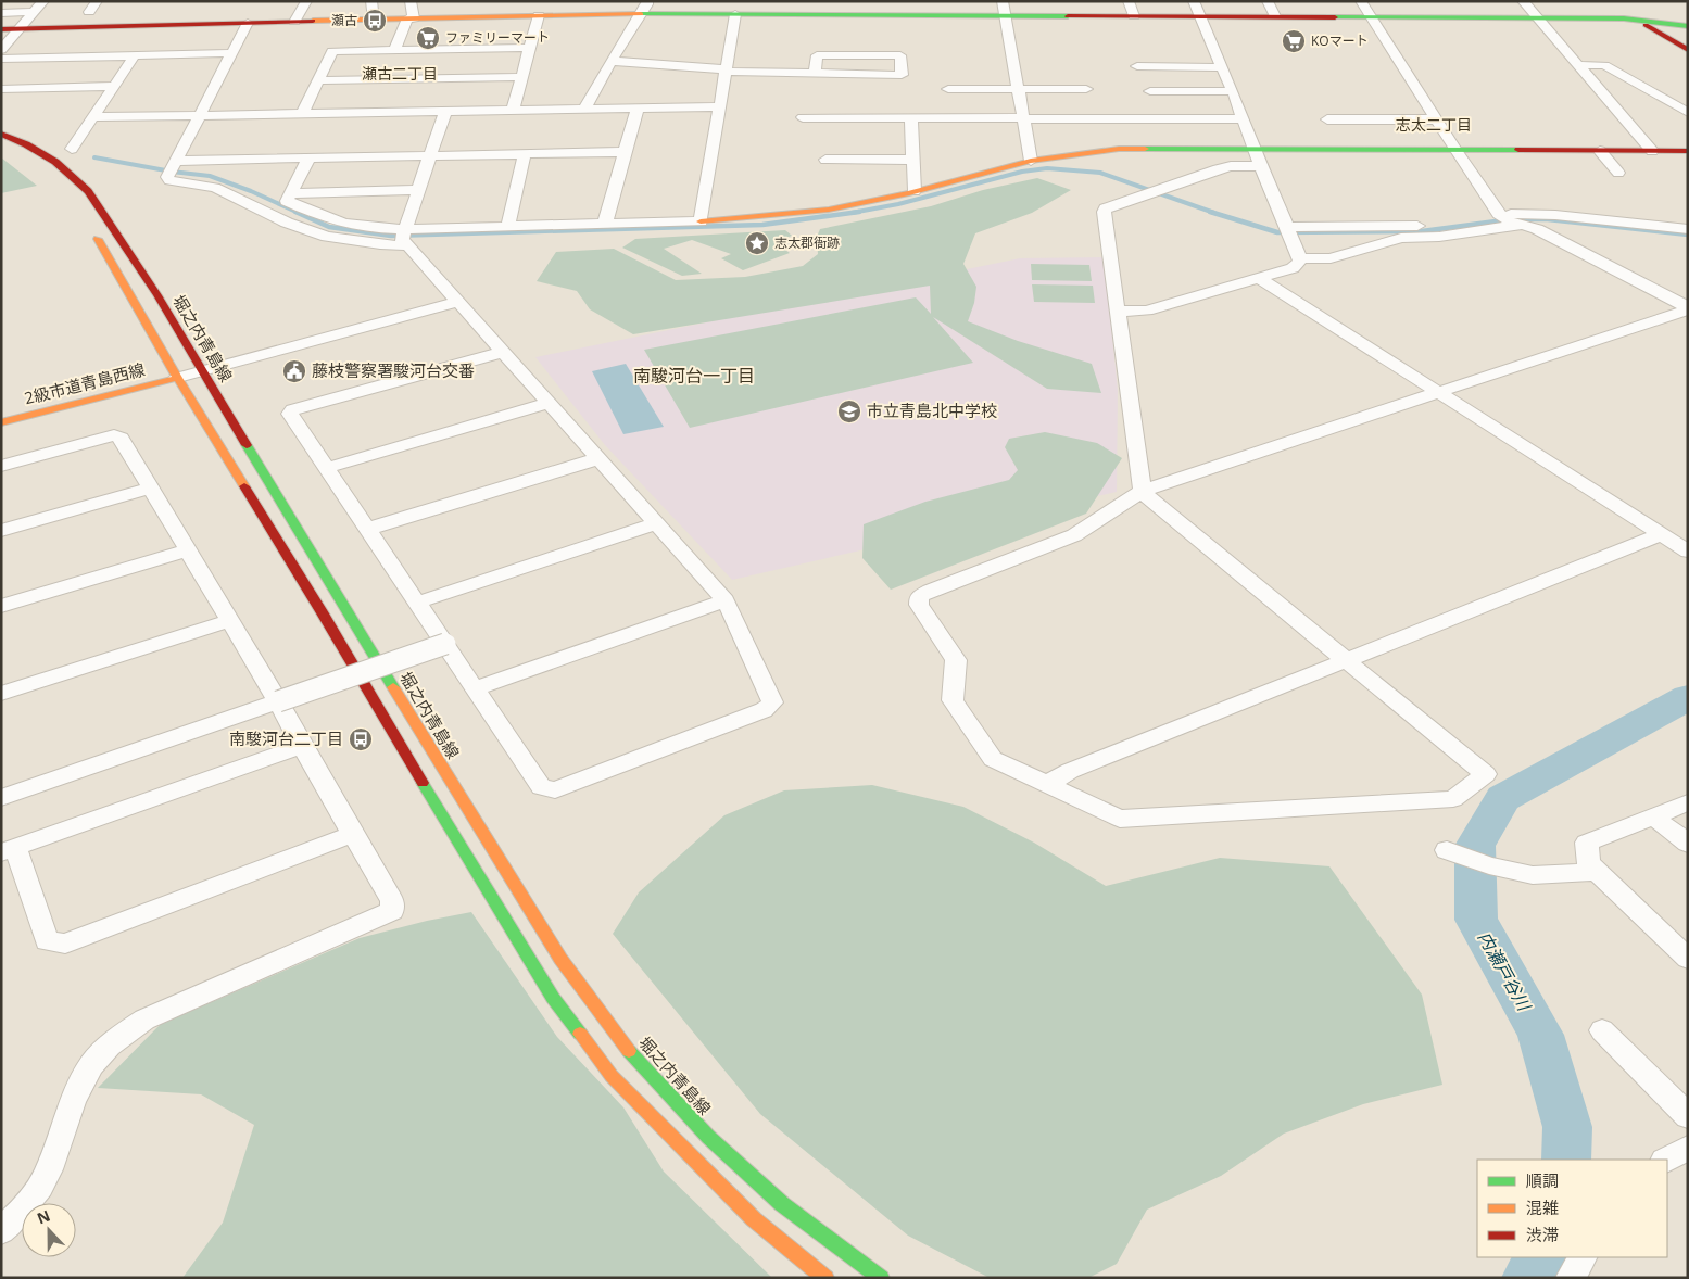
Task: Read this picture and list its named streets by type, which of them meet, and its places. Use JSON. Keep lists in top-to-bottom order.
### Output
{
  "streets": {
    "street": ["堀之内青島線", "2級市道青島西線"]
  },
  "districts": ["瀬古二丁目", "志太二丁目", "南駿河台一丁目"],
  "water": ["内瀬戸谷川"],
  "places": {
    "bus stop": ["瀬古", "南駿河台二丁目"],
    "supermarket": ["ファミリーマート", "KOマート"],
    "place": ["志太郡衙跡"],
    "public building": ["藤枝警察署駿河台交番"],
    "school or university": ["市立青島北中学校"]
  },
  "legend": ["順調", "混雑", "渋滞"],
  "north": "top"
}
